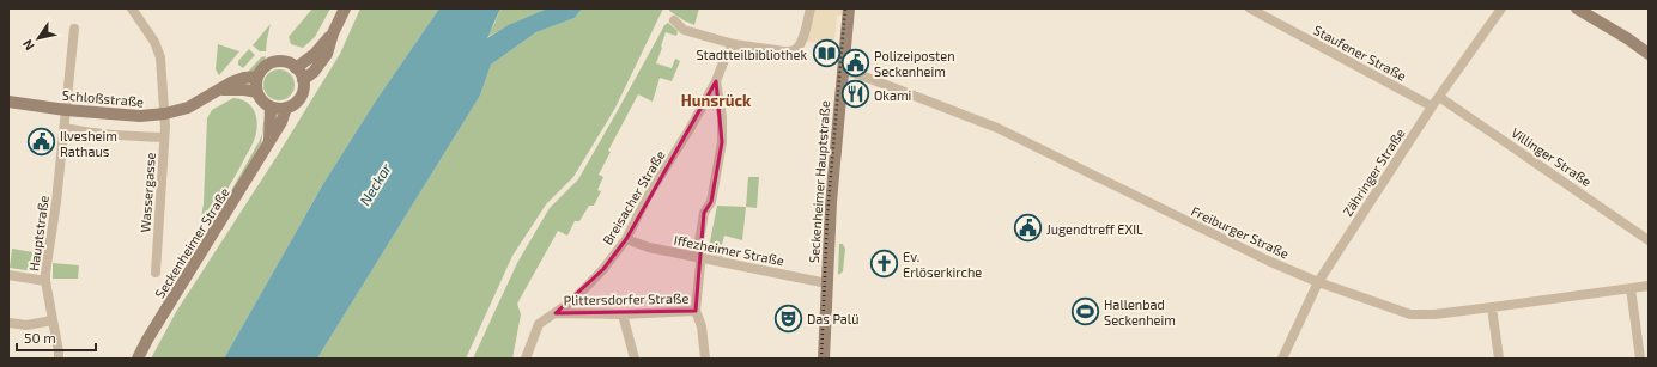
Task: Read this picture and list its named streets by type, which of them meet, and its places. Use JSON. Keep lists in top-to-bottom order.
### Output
{
  "streets": {
    "main road": ["Schloßstraße", "Seckenheimer Hauptstraße", "Seckenheimer Straße"],
    "street": [
      "Staufener Straße",
      "Villinger Straße",
      "Zähringer Straße",
      "Wassergasse",
      "Breisacher Straße",
      "Freiburger Straße",
      "Hauptstraße",
      "Iffezheimer Straße",
      "Plittersdorfer Straße"
    ]
  },
  "crossings": [
    ["Staufener Straße", "Zähringer Straße"],
    ["Schloßstraße", "Wassergasse"],
    ["Schloßstraße", "Hauptstraße"],
    ["Schloßstraße", "Seckenheimer Straße"],
    ["Villinger Straße", "Zähringer Straße"],
    ["Zähringer Straße", "Freiburger Straße"],
    ["Seckenheimer Hauptstraße", "Freiburger Straße"],
    ["Seckenheimer Hauptstraße", "Iffezheimer Straße"],
    ["Breisacher Straße", "Iffezheimer Straße"],
    ["Breisacher Straße", "Plittersdorfer Straße"]
  ],
  "districts": ["Hunsrück"],
  "water": ["Neckar"],
  "places": {
    "library": ["Stadtteilbibliothek"],
    "public building": ["Polizeiposten Seckenheim", "Ilvesheim Rathaus", "Jugendtreff EXIL"],
    "restaurant": ["Okami"],
    "church": ["Ev. Erlöserkirche"],
    "sports": ["Hallenbad Seckenheim"],
    "theatre": ["Das Palü"]
  },
  "scale_bar": "50 m",
  "north": "bottom left"
}
